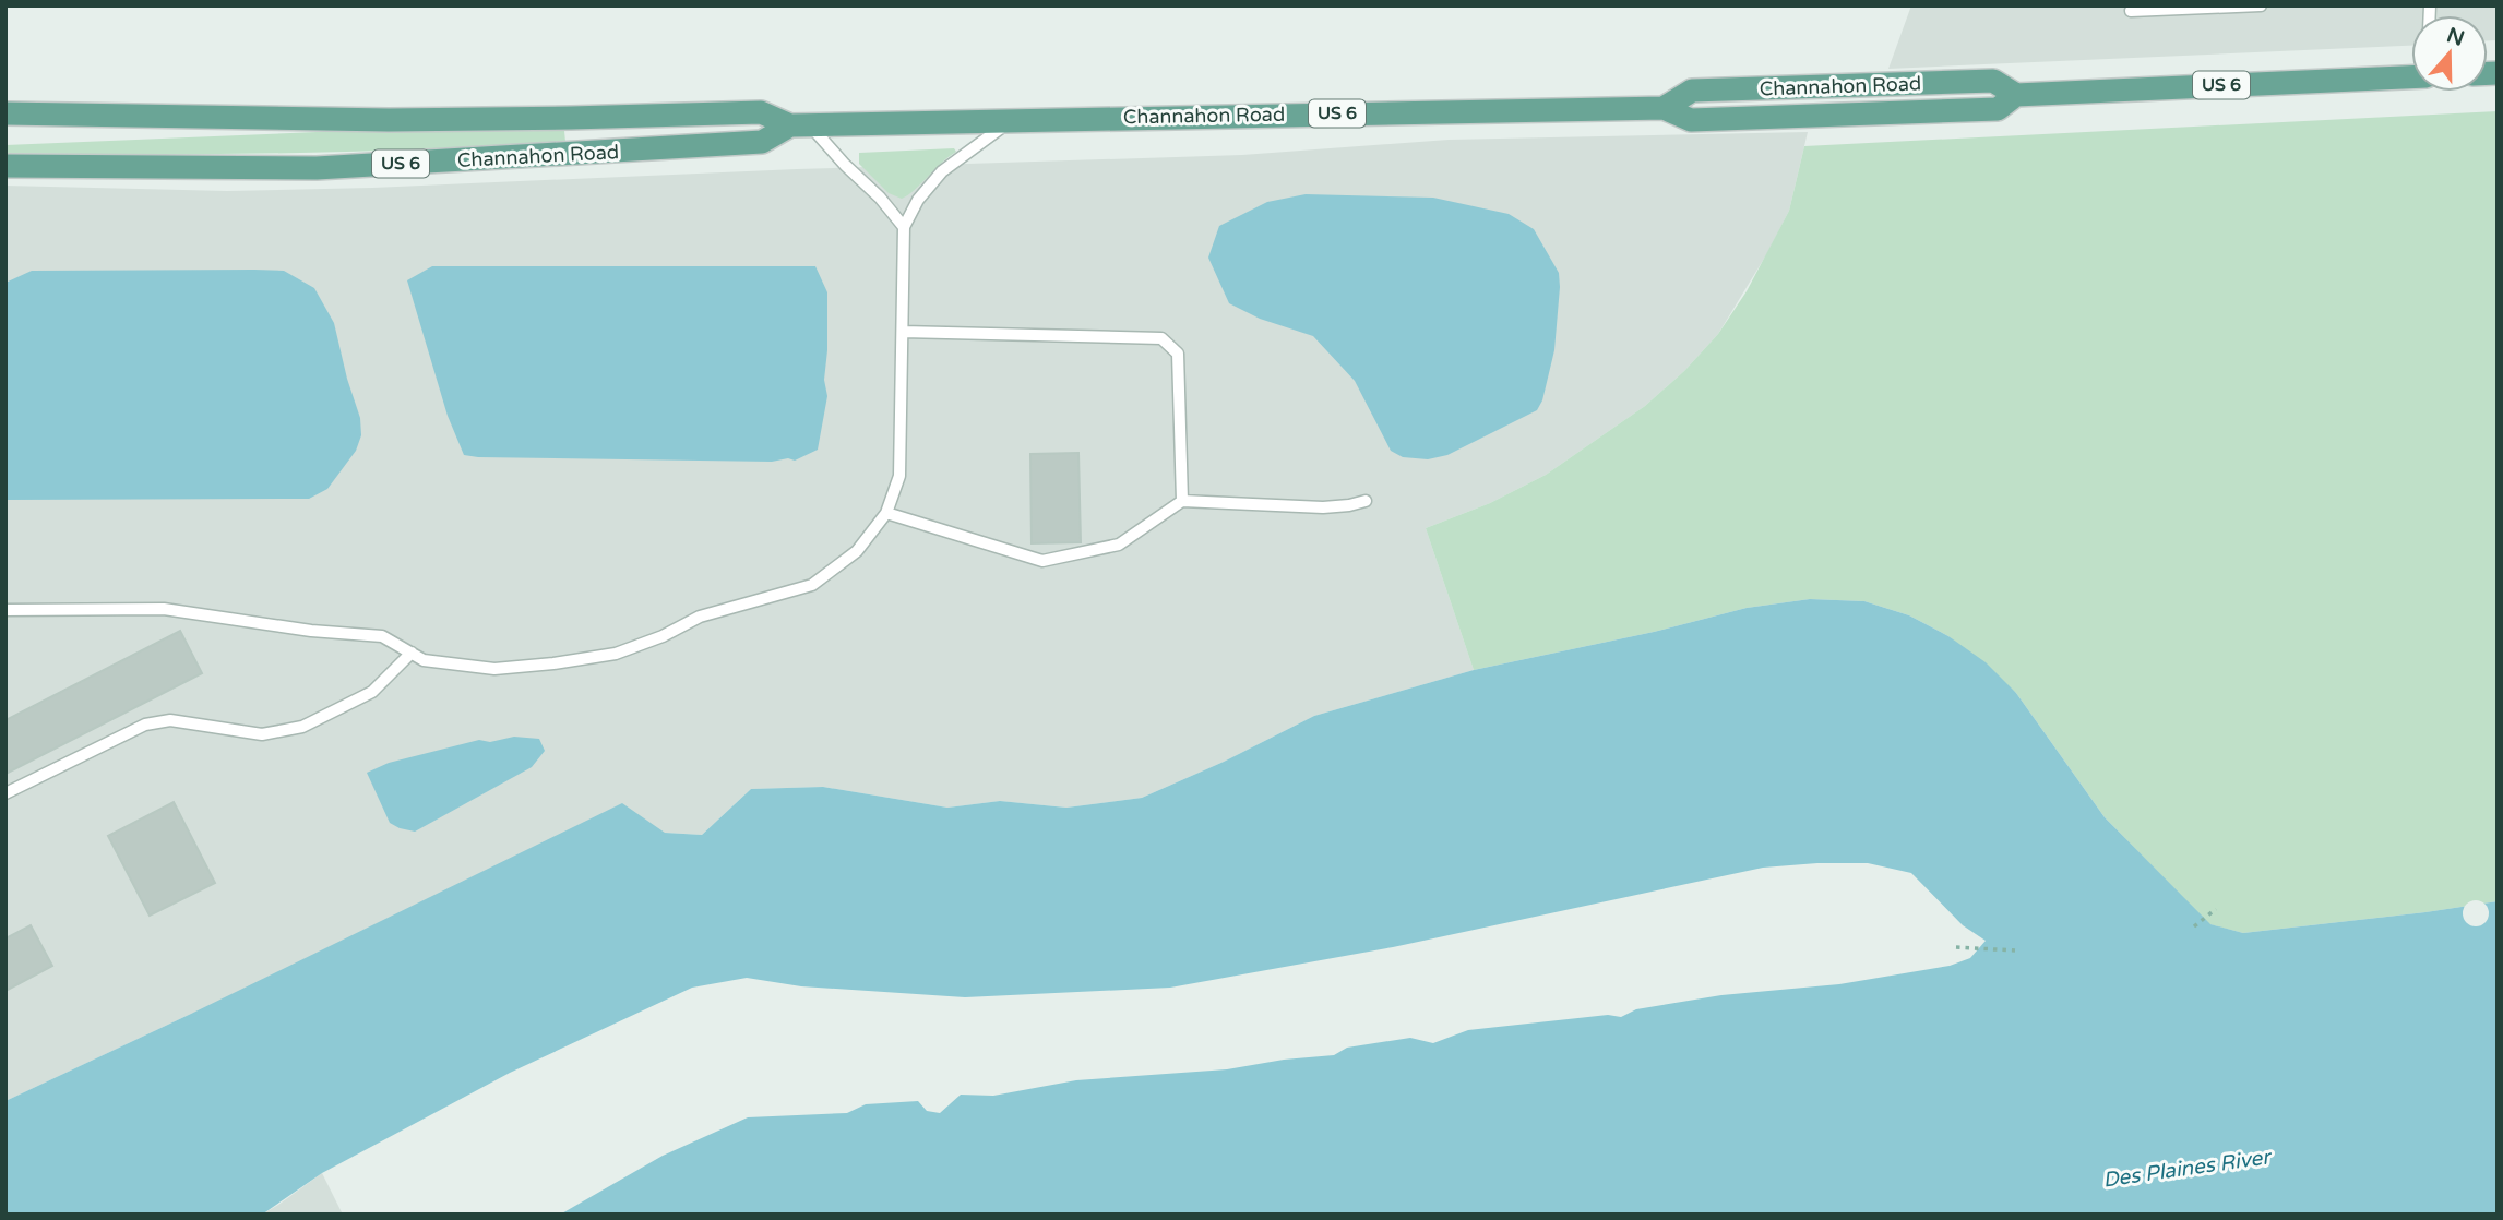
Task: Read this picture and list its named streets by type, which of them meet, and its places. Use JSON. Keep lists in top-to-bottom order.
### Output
{
  "streets": {
    "main road": ["US 6", "Channahon Road"]
  },
  "water": ["Des Plaines River"],
  "north": "top"
}
